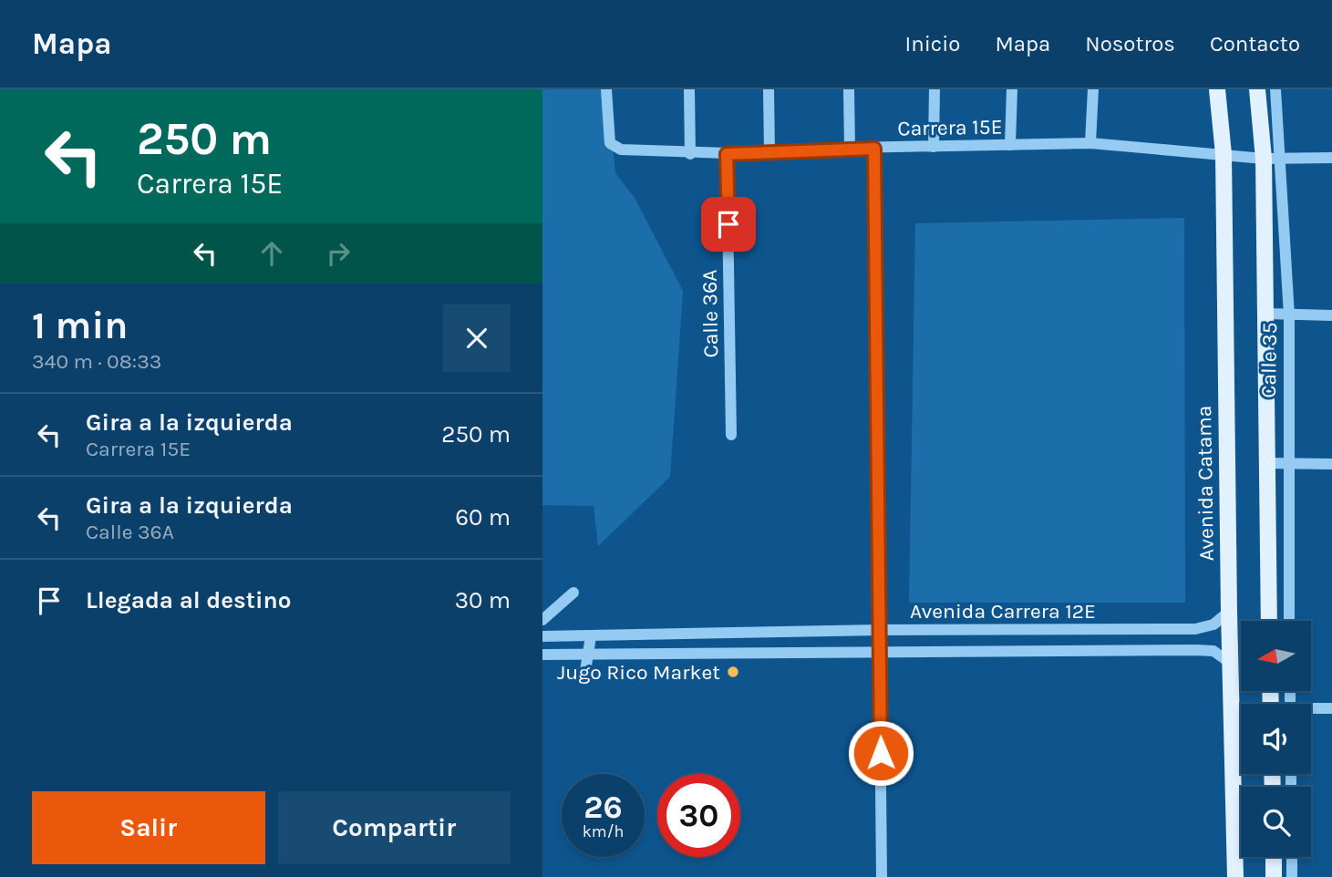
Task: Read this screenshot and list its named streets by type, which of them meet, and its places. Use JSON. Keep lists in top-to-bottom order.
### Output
{
  "streets": {
    "main road": ["Avenida Catama"],
    "street": [
      "Carrera 15E",
      "Calle 36A",
      "Calle 35",
      "Avenida Carrera 12E"
    ]
  },
  "crossings": [
    ["Carrera 15E", "Calle 36A"],
    ["Carrera 15E", "Calle 35"],
    ["Carrera 15E", "Avenida Catama"],
    ["Avenida Catama", "Avenida Carrera 12E"]
  ],
  "places": ["Jugo Rico Market"],
  "north": "left",
  "page": {
    "header": "Mapa",
    "nav": [
      "Inicio",
      "Mapa",
      "Nosotros",
      "Contacto"
    ],
    "turn": ["250 m", "Carrera 15E"],
    "heading": ["1 min", "340 m · 08:33"],
    "list": [
      {
        "name": "Gira a la izquierda",
        "note": "Carrera 15E",
        "value": "250 m"
      },
      {
        "name": "Gira a la izquierda",
        "note": "Calle 36A",
        "value": "60 m"
      },
      {
        "name": "Llegada al destino",
        "value": "30 m"
      }
    ],
    "speed": "26 km/h",
    "limit": "30",
    "buttons": ["Salir", "Compartir"]
  }
}
